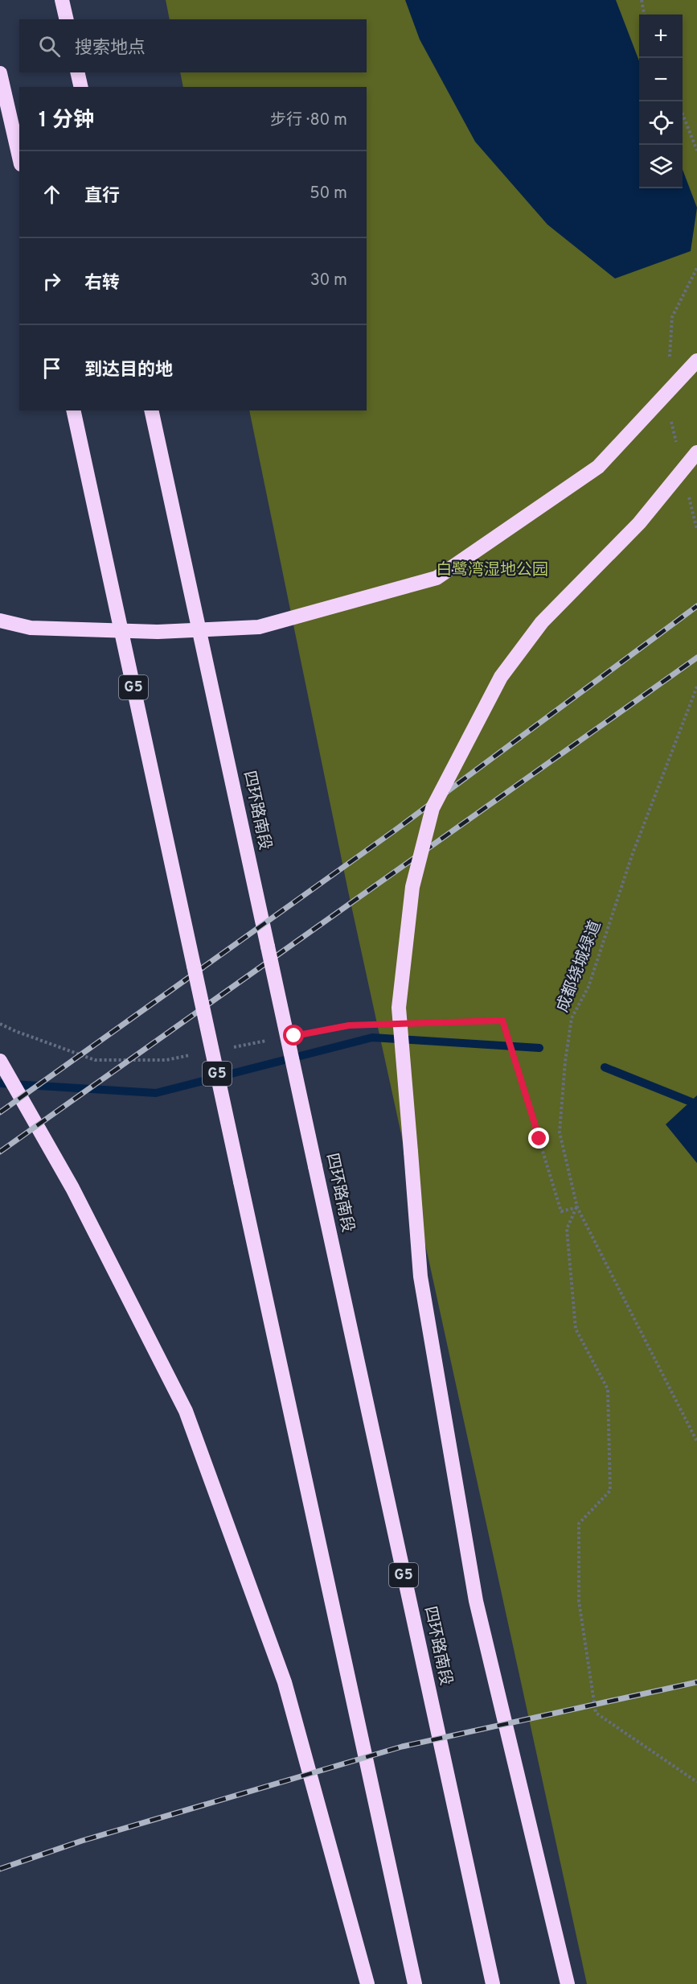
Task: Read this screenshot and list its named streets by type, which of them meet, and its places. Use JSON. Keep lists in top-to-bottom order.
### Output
{
  "streets": {
    "highway": ["G5", "四环路南段"],
    "path": ["成都绕城绿道"]
  },
  "parks": ["白鹭湾湿地公园"],
  "page": {
    "map_buttons": ["+", "−"],
    "search": "搜索地点",
    "heading": ["1 分钟", "步行 · 80 m"],
    "list": [
      ["直行", "50 m"],
      ["右转", "30 m"],
      "到达目的地"
    ]
  }
}
